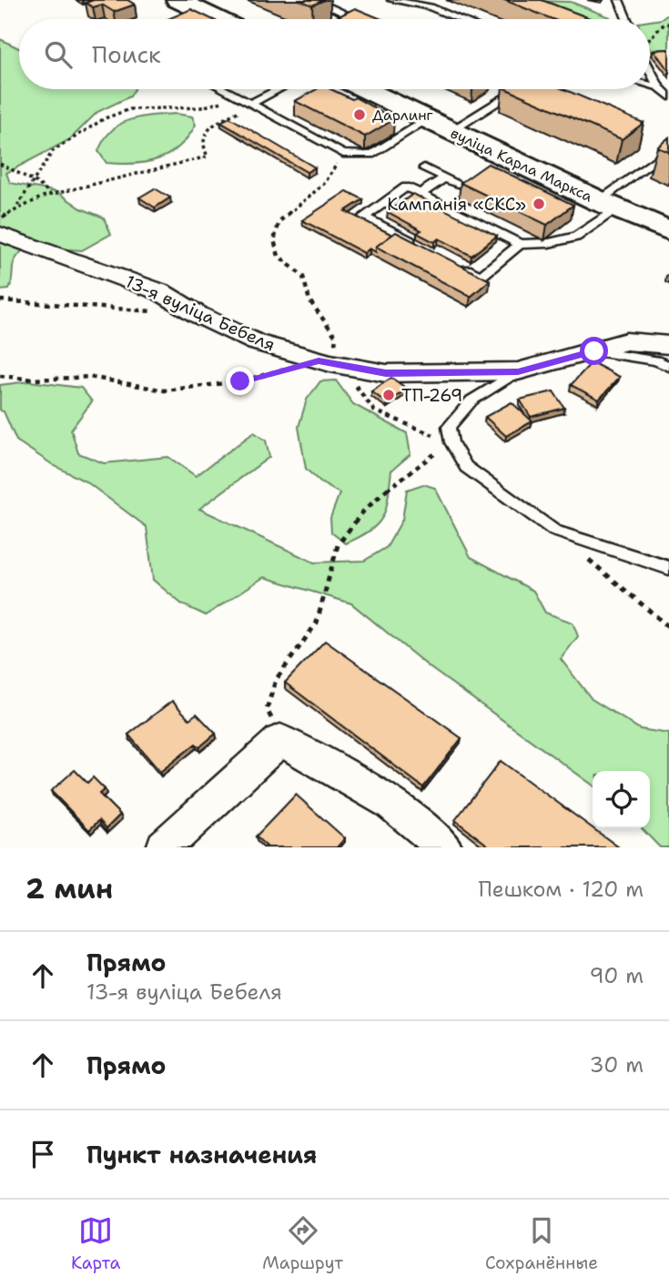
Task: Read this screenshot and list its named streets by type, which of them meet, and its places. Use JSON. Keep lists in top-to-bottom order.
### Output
{
  "streets": {
    "main road": ["вуліца Карла Маркса"],
    "street": ["13-я вуліца Бебеля"]
  },
  "places": ["Дарлинг", "Кампанія «СКС»", "ТП-269"],
  "page": {
    "search": "Поиск",
    "heading": ["2 мин", "Пешком · 120 m"],
    "list": [
      ["Прямо", "13-я вуліца Бебеля", "90 m"],
      ["Прямо", "30 m"],
      "Пункт назначения"
    ],
    "nav": ["Карта", "Маршрут", "Сохранённые"]
  }
}
